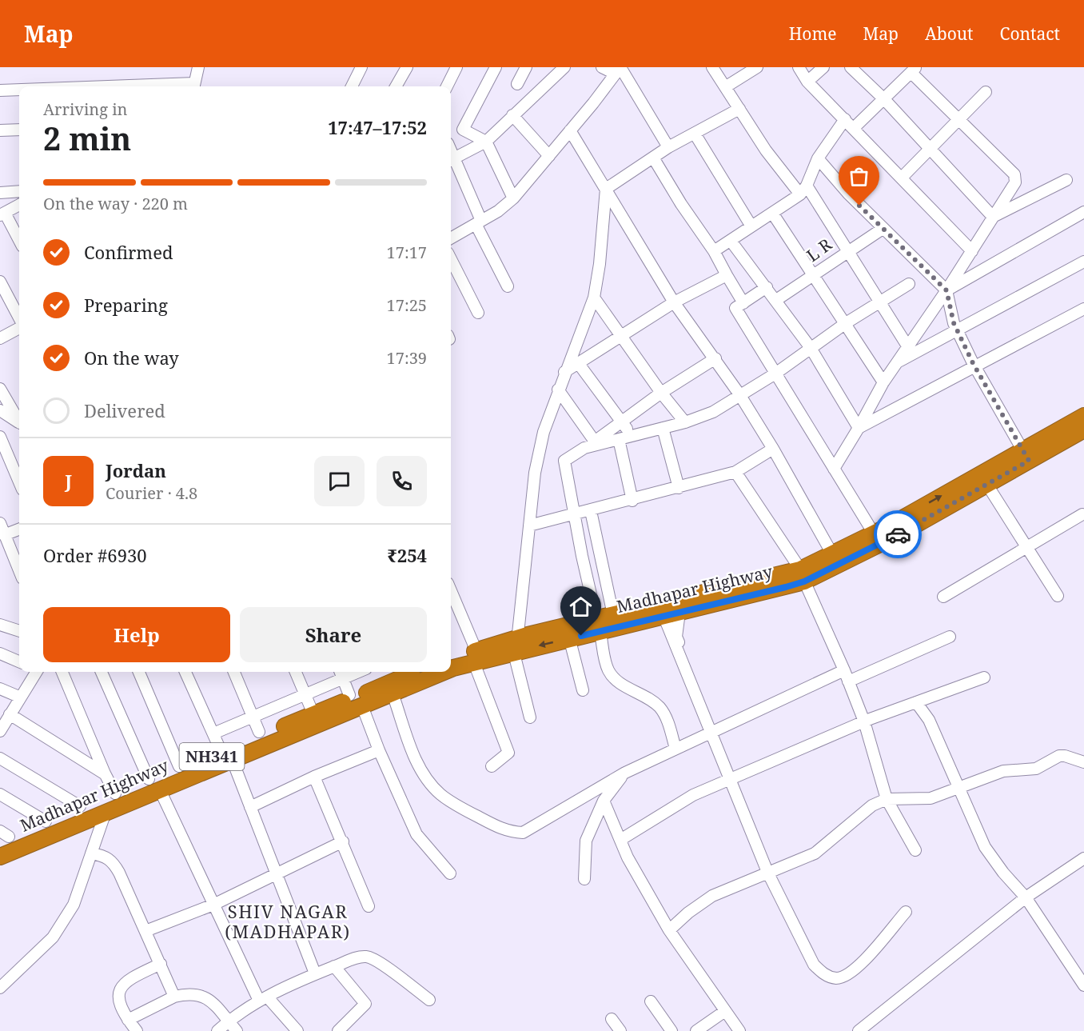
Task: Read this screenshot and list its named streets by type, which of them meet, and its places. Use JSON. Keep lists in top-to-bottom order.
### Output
{
  "streets": {
    "highway": ["Madhapar Highway", "NH341"],
    "street": ["L R"]
  },
  "districts": ["SHIV NAGAR (MADHAPAR)"],
  "page": {
    "header": "Map",
    "nav": [
      "Home",
      "Map",
      "About",
      "Contact"
    ],
    "heading": ["2 min", "Arriving in", "17:47–17:52"],
    "panel": [
      "Jordan",
      "Courier · 4.8",
      "Order #6930",
      "₹254"
    ],
    "bar": "On the way · 220 m",
    "list": [
      ["Confirmed", "17:17"],
      ["Preparing", "17:25"],
      ["On the way", "17:39"],
      "Delivered"
    ],
    "round": "J",
    "buttons": ["Help", "Share"]
  }
}
